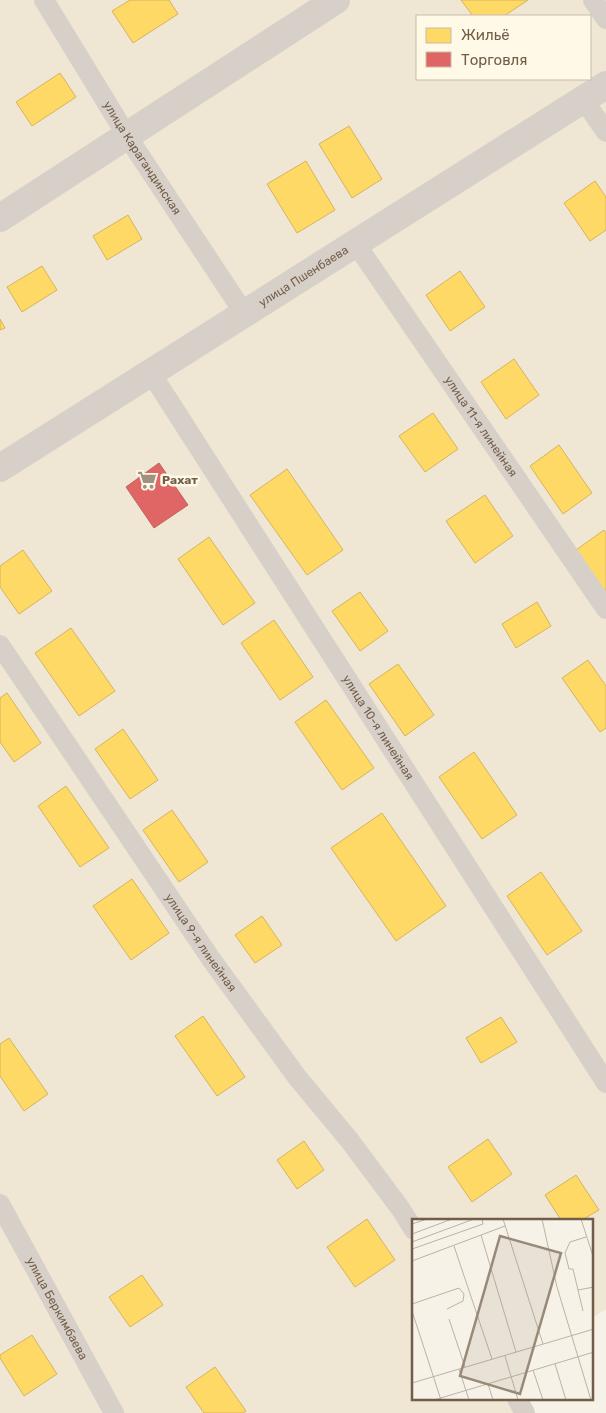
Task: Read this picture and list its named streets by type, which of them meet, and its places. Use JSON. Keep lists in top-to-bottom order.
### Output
{
  "streets": {
    "street": [
      "улица Карагандинская",
      "улица Пшенбаева",
      "улица 11-я линейная",
      "улица 10-я линейная",
      "улица 9-я линейная",
      "улица Беркимбаева"
    ]
  },
  "crossings": [
    ["улица Карагандинская", "улица Пшенбаева"],
    ["улица Пшенбаева", "улица 11-я линейная"],
    ["улица Пшенбаева", "улица 10-я линейная"]
  ],
  "places": {
    "supermarket": ["Рахат"]
  },
  "legend": ["Жильё", "Торговля"]
}
